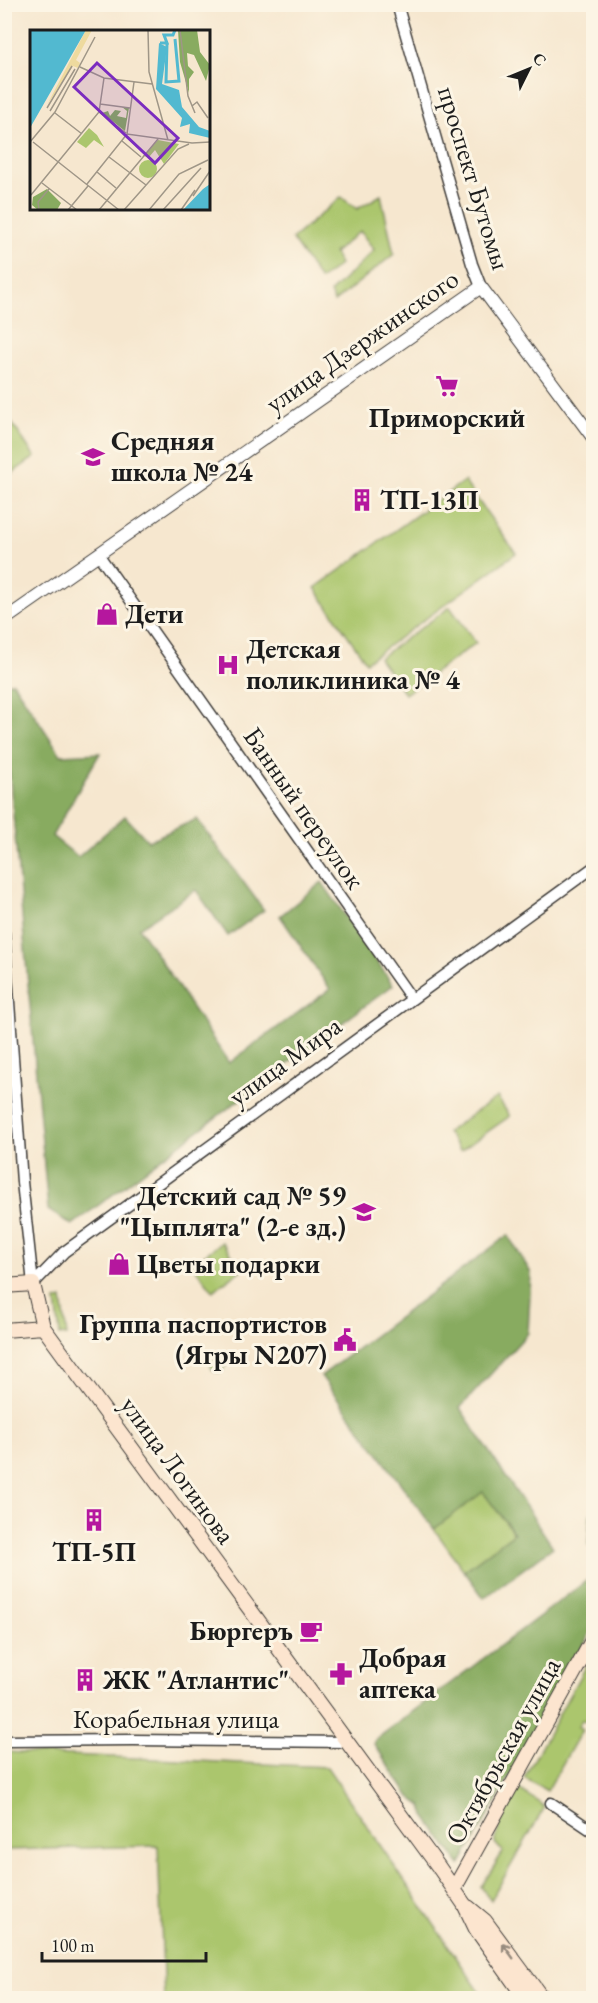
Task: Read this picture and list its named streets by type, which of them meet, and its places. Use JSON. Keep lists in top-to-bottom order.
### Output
{
  "streets": {
    "main road": ["улица Логинова", "Октябрьская улица"],
    "street": [
      "проспект Бутомы",
      "улица Дзержинского",
      "Банный переулок",
      "улица Мира",
      "Корабельная улица"
    ]
  },
  "crossings": [
    ["проспект Бутомы", "улица Дзержинского"],
    ["улица Дзержинского", "Банный переулок"],
    ["Банный переулок", "улица Мира"],
    ["улица Мира", "улица Логинова"],
    ["улица Логинова", "Корабельная улица"],
    ["улица Логинова", "Октябрьская улица"]
  ],
  "places": {
    "supermarket": ["Приморский"],
    "school or university": ["Средняя школа № 24", "Детский сад № 59 \"Цыплята\" (2-е зд.)"],
    "building": ["ТП-13П", "ТП-5П", "ЖК \"Атлантис\""],
    "shop": ["Дети", "Цветы подарки"],
    "hospital": ["Детская поликлиника № 4"],
    "public building": ["Группа паспортистов (Ягры N207)"],
    "cafe": ["Бюргеръ"],
    "pharmacy": ["Добрая аптека"]
  },
  "scale_bar": "100 m",
  "north": "top right"
}
